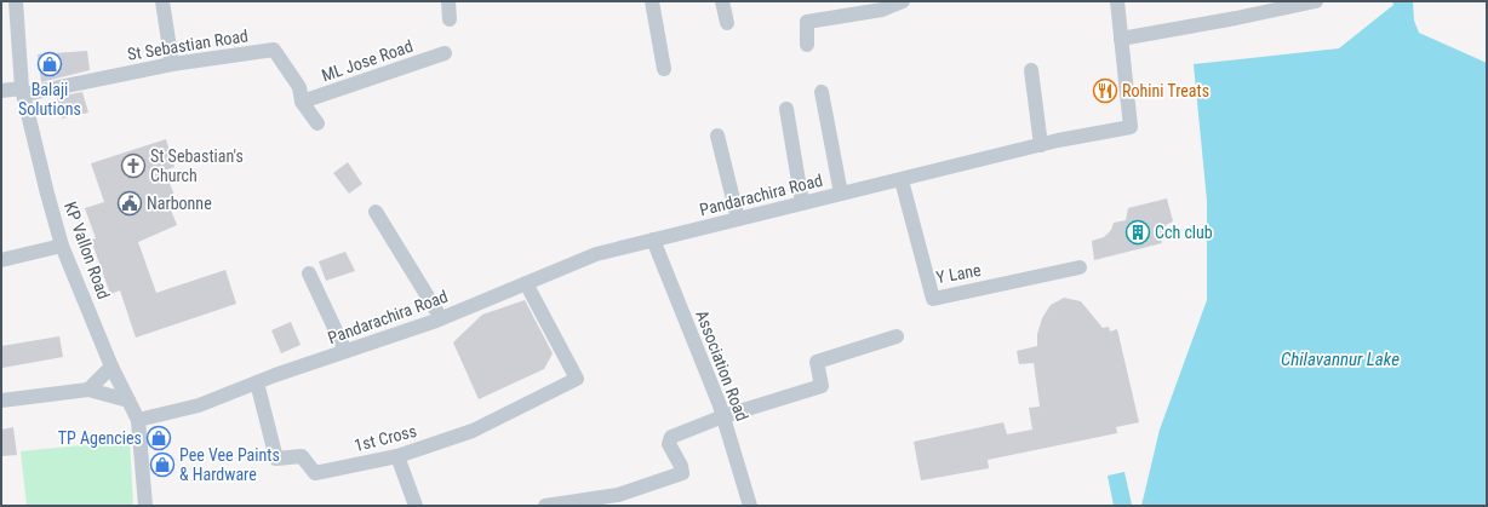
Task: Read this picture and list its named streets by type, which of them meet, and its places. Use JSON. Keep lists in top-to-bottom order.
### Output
{
  "streets": {
    "street": [
      "St Sebastian Road",
      "ML Jose Road",
      "Pandarachira Road",
      "KP Vallon Road",
      "Y Lane",
      "Association Road",
      "1st Cross"
    ]
  },
  "crossings": [
    ["St Sebastian Road", "ML Jose Road"],
    ["St Sebastian Road", "KP Vallon Road"],
    ["Pandarachira Road", "KP Vallon Road"],
    ["Pandarachira Road", "Y Lane"],
    ["Pandarachira Road", "Association Road"],
    ["Pandarachira Road", "1st Cross"]
  ],
  "water": ["Chilavannur Lake"],
  "places": {
    "shop": ["Balaji Solutions", "TP Agencies", "Pee Vee Paints & Hardware"],
    "restaurant": ["Rohini Treats"],
    "church": ["St Sebastian's Church"],
    "public building": ["Narbonne"],
    "building": ["Cch club"]
  }
}
